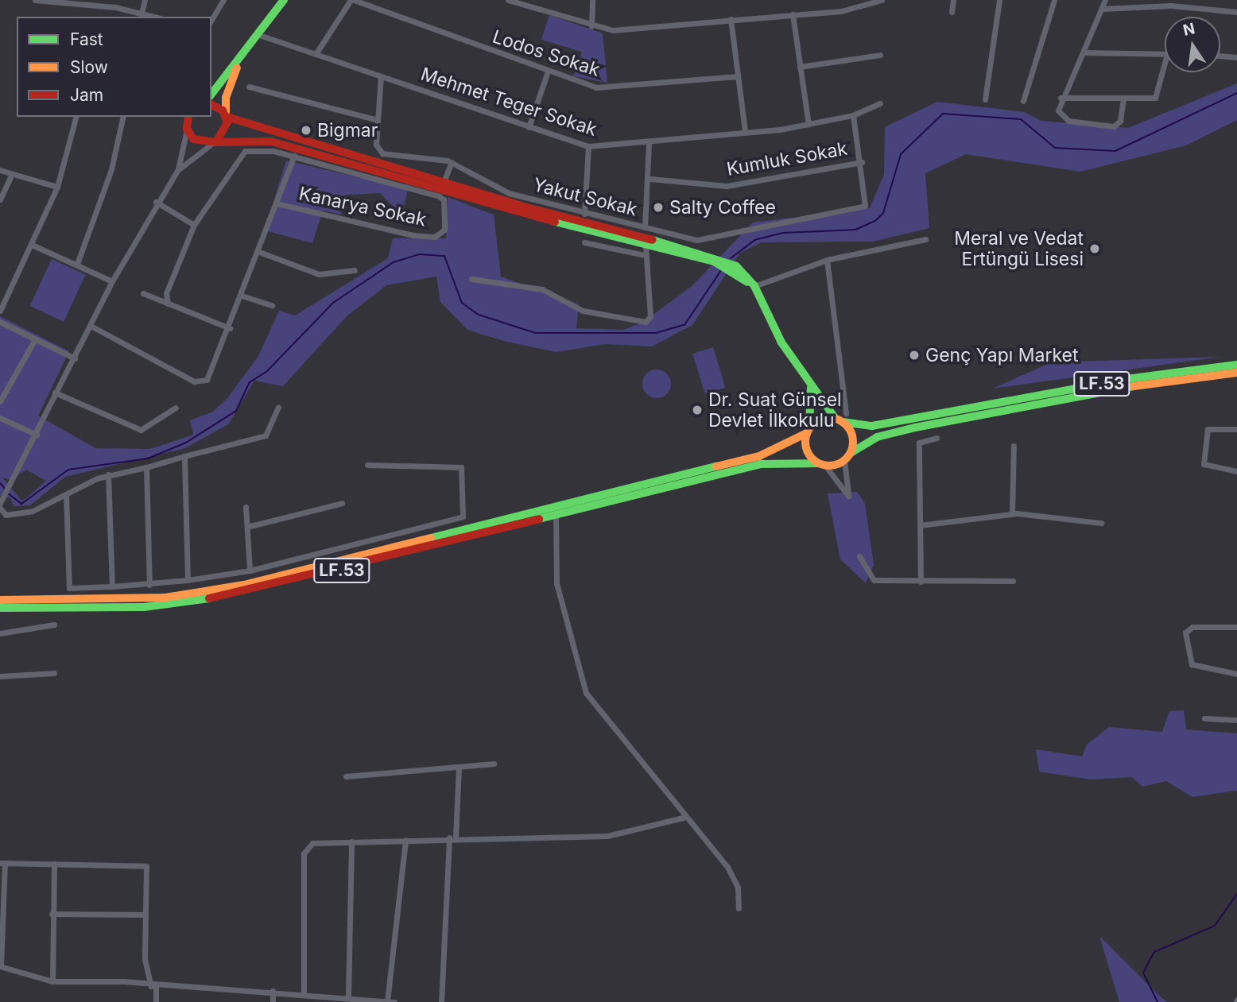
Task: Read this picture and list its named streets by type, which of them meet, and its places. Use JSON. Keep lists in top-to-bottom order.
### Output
{
  "streets": {
    "main road": ["LF.53"],
    "street": [
      "Lodos Sokak",
      "Mehmet Teger Sokak",
      "Kumluk Sokak",
      "Yakut Sokak",
      "Kanarya Sokak"
    ]
  },
  "crossings": [
    ["Mehmet Teger Sokak", "Yakut Sokak"],
    ["Kumluk Sokak", "Yakut Sokak"]
  ],
  "places": [
    "Bigmar",
    "Salty Coffee",
    "Meral ve Vedat Ertüngü Lisesi",
    "Genç Yapı Market",
    "Dr. Suat Günsel Devlet İlkokulu"
  ],
  "legend": ["Fast", "Slow", "Jam"],
  "north": "top"
}
